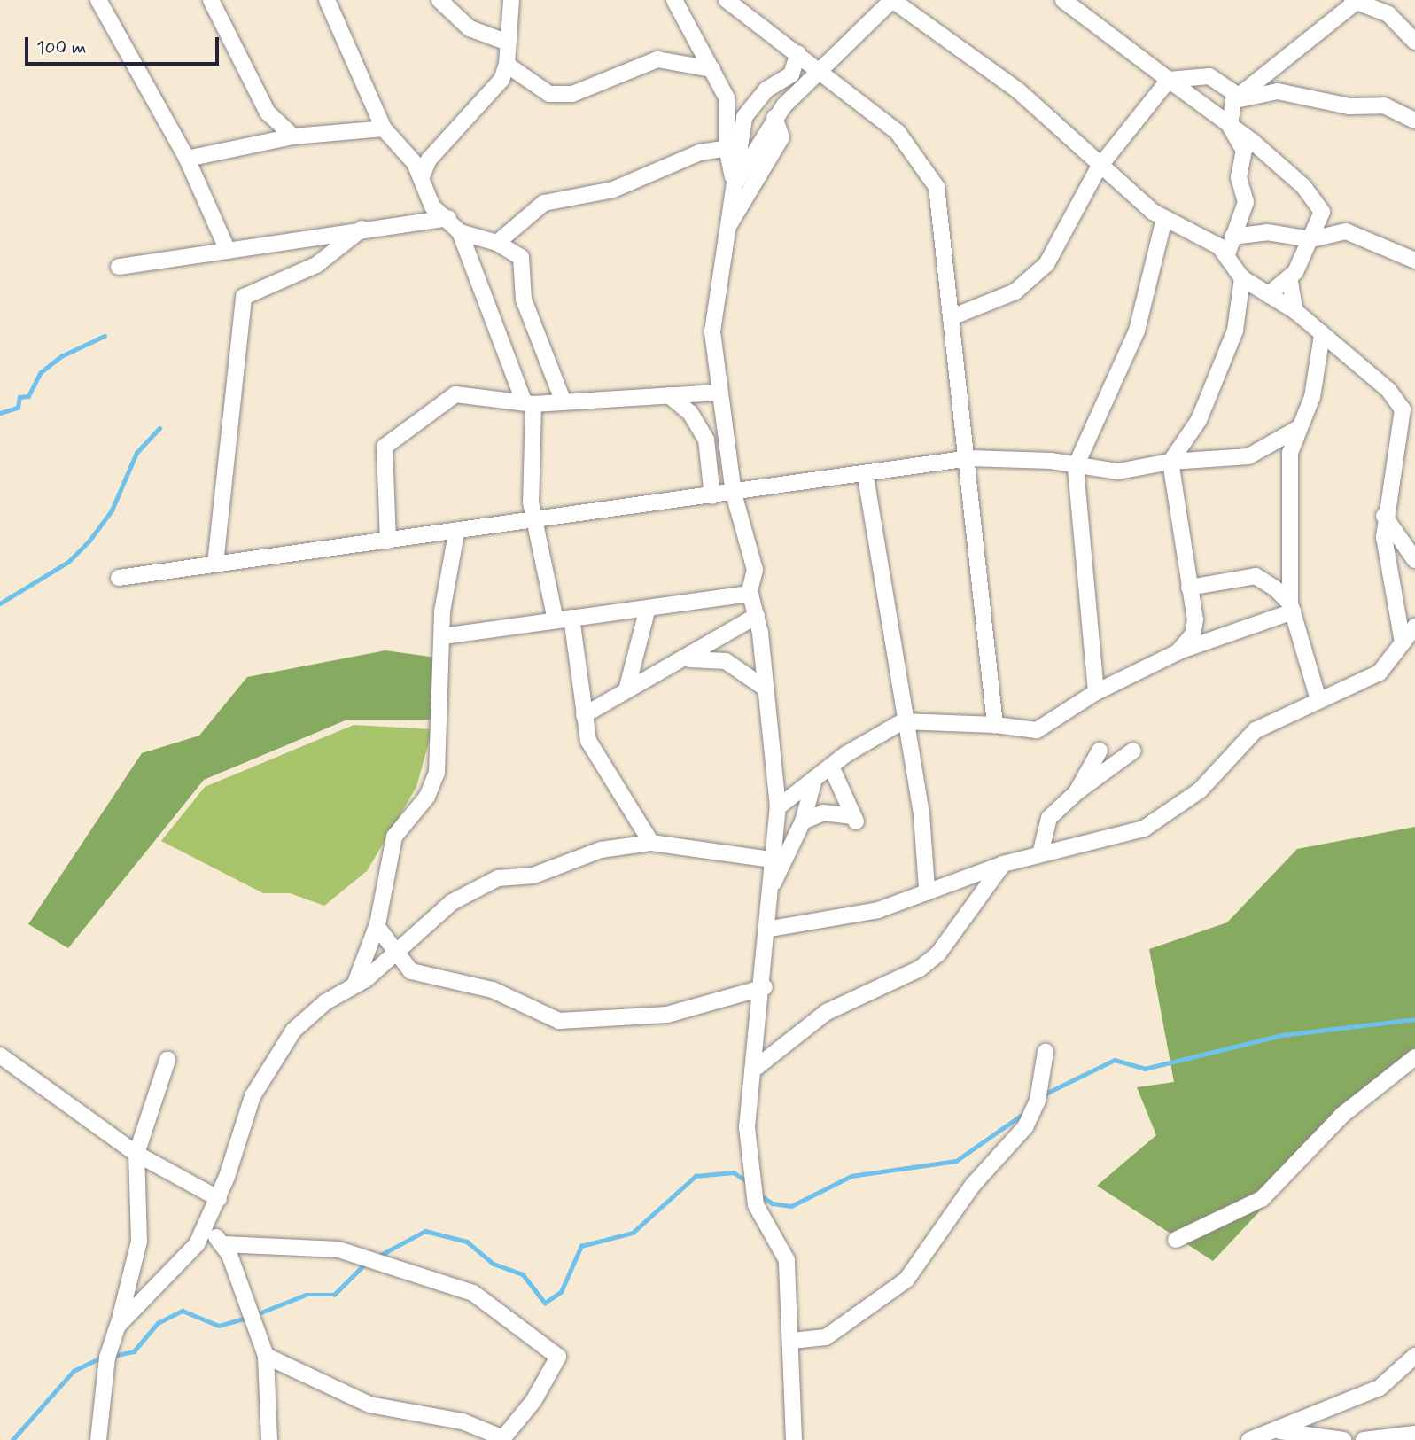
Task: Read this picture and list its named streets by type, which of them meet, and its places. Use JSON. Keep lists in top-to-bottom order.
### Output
{
  "scale_bar": "100 m"
}
